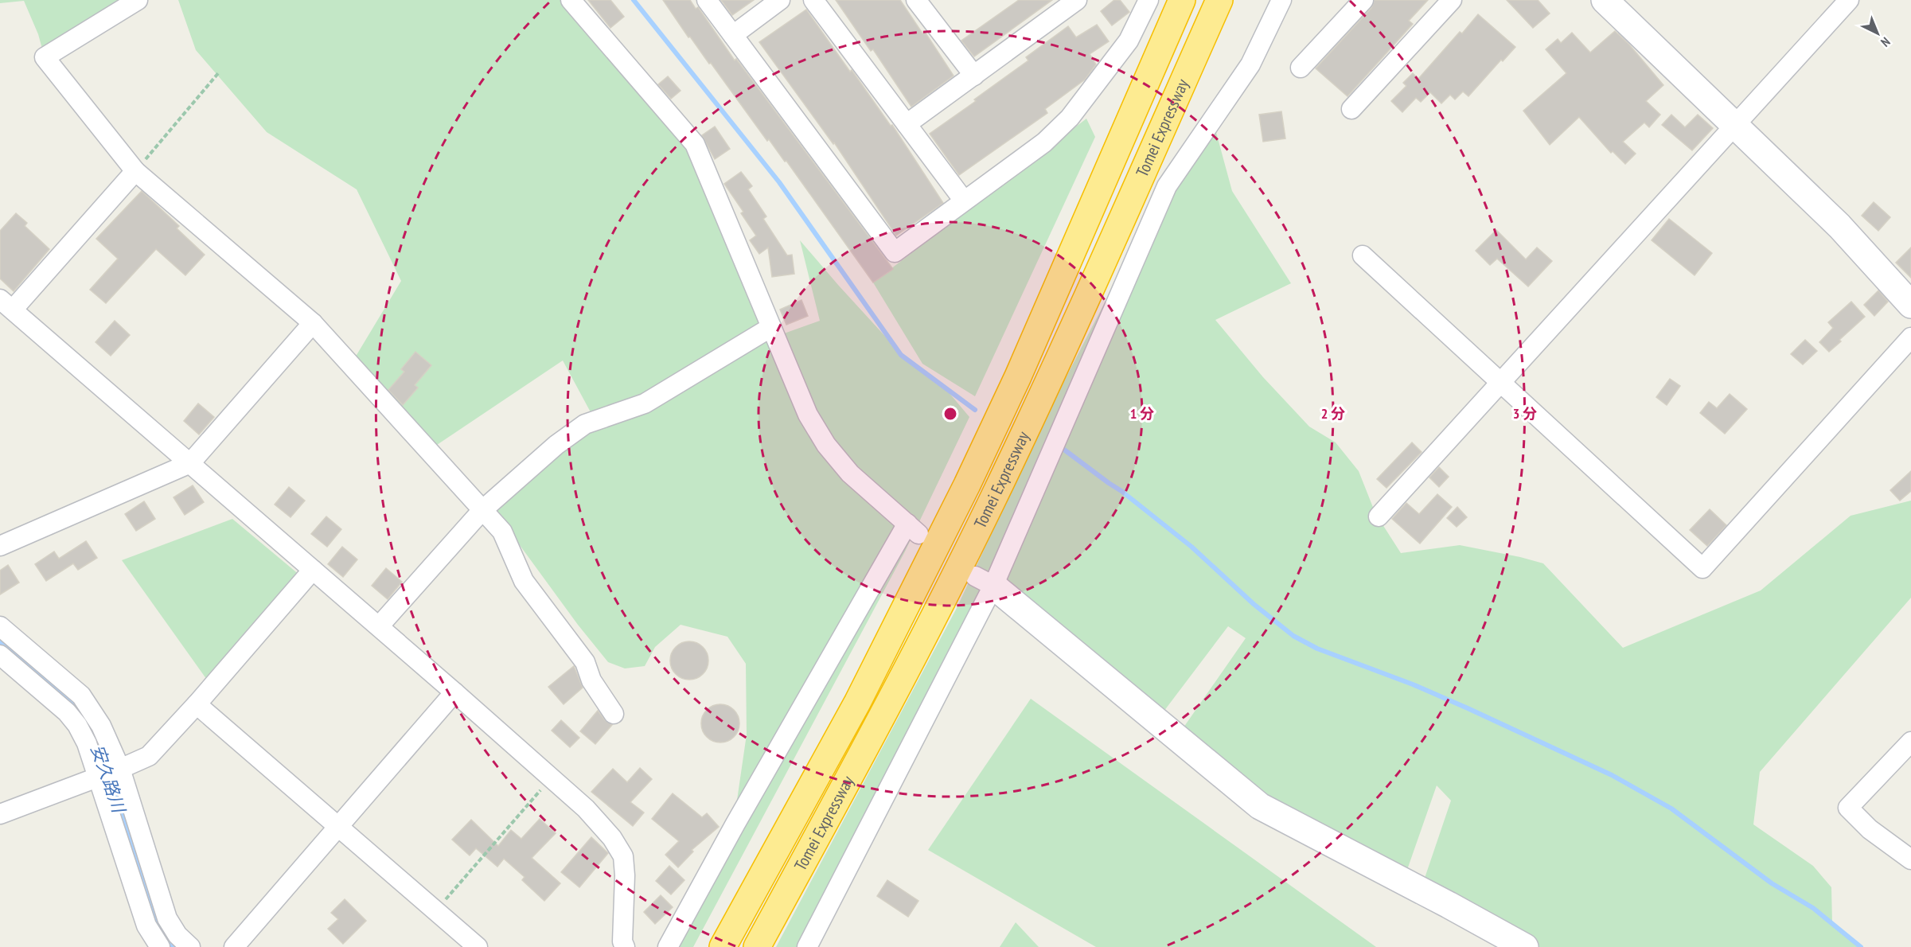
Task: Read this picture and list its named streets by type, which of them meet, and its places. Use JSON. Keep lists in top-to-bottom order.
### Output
{
  "streets": {
    "highway": ["Tomei Expressway"]
  },
  "water": ["安久路川"],
  "north": "bottom right",
  "rings": ["1 分", "2 分", "3 分"]
}
